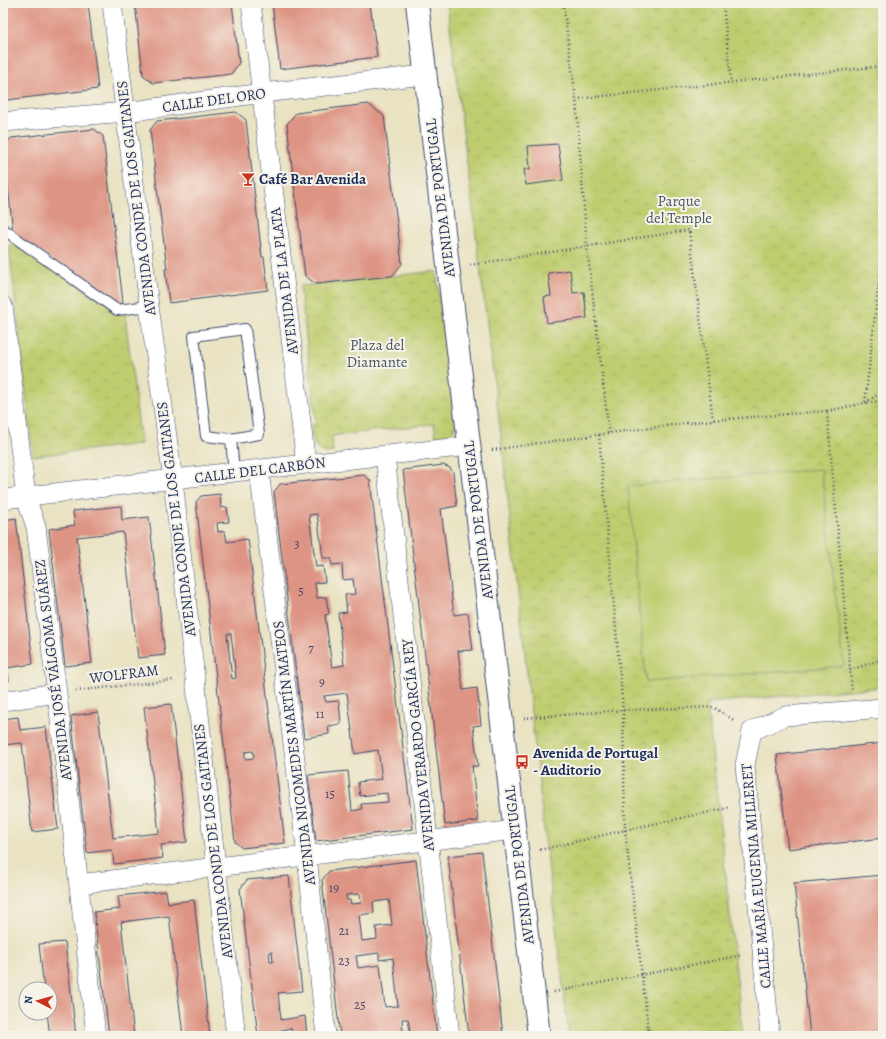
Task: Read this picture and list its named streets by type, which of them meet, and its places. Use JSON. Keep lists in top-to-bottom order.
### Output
{
  "streets": {
    "main road": ["AVENIDA DE PORTUGAL"],
    "street": [
      "CALLE DEL ORO",
      "AVENIDA CONDE DE LOS GAITANES",
      "AVENIDA DE LA PLATA",
      "CALLE DEL CARBÓN",
      "AVENIDA JOSÉ VÁLGOMA SUÁREZ",
      "AVENIDA VERARDO GARCÍA REY",
      "AVENIDA NICOMEDES MARTÍN MATEOS",
      "CALLE MARÍA EUGENIA MILLERET"
    ],
    "path": ["WOLFRAM"]
  },
  "crossings": [
    ["CALLE DEL ORO", "AVENIDA CONDE DE LOS GAITANES"],
    ["CALLE DEL ORO", "AVENIDA DE PORTUGAL"],
    ["CALLE DEL ORO", "AVENIDA DE LA PLATA"],
    ["AVENIDA CONDE DE LOS GAITANES", "CALLE DEL CARBÓN"],
    ["AVENIDA CONDE DE LOS GAITANES", "WOLFRAM"],
    ["AVENIDA DE PORTUGAL", "CALLE DEL CARBÓN"],
    ["AVENIDA DE LA PLATA", "CALLE DEL CARBÓN"],
    ["CALLE DEL CARBÓN", "AVENIDA JOSÉ VÁLGOMA SUÁREZ"],
    ["CALLE DEL CARBÓN", "AVENIDA VERARDO GARCÍA REY"],
    ["CALLE DEL CARBÓN", "AVENIDA NICOMEDES MARTÍN MATEOS"],
    ["AVENIDA JOSÉ VÁLGOMA SUÁREZ", "WOLFRAM"]
  ],
  "parks": ["Parque del Temple", "Plaza del Diamante"],
  "places": {
    "bar": ["Café Bar Avenida"],
    "bus stop": ["Avenida de Portugal - Auditorio"]
  },
  "house_numbers": [
    "3",
    "5",
    "7",
    "9",
    "11",
    "15",
    "19",
    "21",
    "23",
    "25"
  ],
  "north": "left"
}
